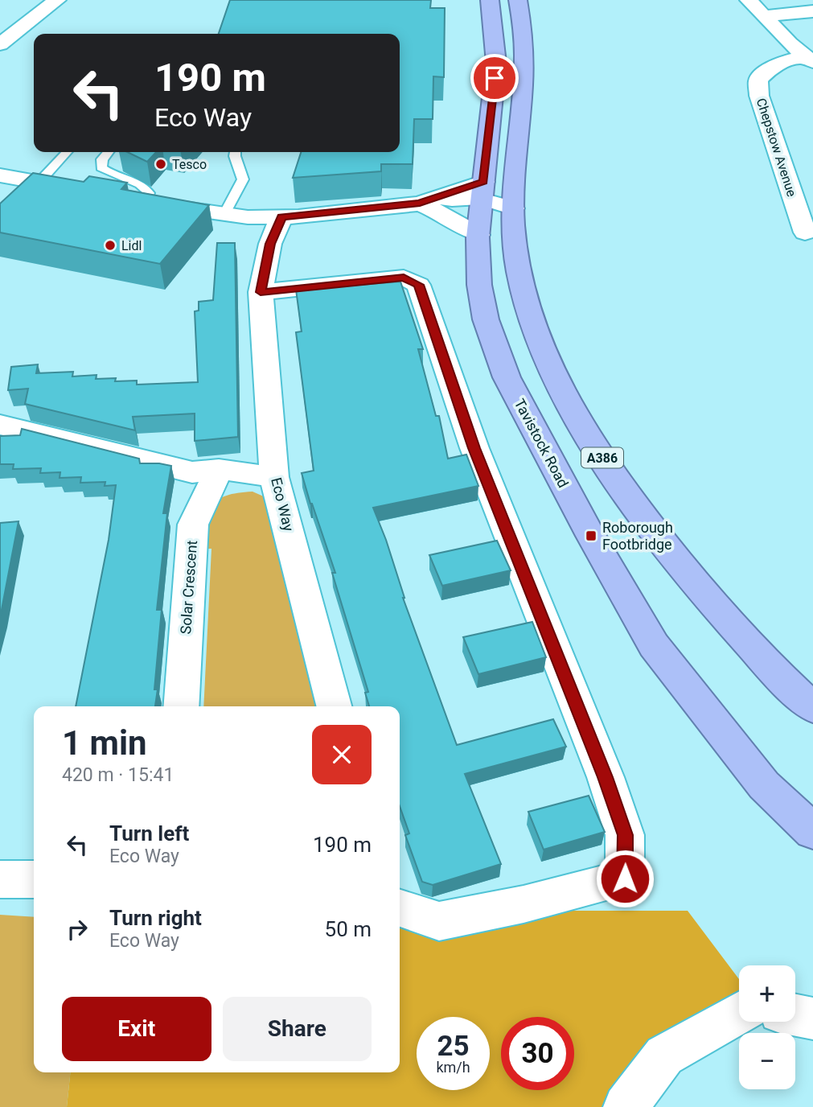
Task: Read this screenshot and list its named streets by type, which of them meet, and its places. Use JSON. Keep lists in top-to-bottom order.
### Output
{
  "streets": {
    "highway": ["Tavistock Road", "A386"],
    "street": ["Chepstow Avenue", "Eco Way", "Solar Crescent"]
  },
  "places": {
    "other": ["Tesco", "Lidl"],
    "transit": ["Roborough Footbridge"]
  },
  "page": {
    "turn": ["190 m", "Eco Way"],
    "heading": ["1 min", "420 m · 15:41"],
    "list": [
      {
        "name": "Turn left",
        "note": "Eco Way",
        "value": "190 m"
      },
      {
        "name": "Turn right",
        "note": "Eco Way",
        "value": "50 m"
      }
    ],
    "map_buttons": ["+", "−"],
    "buttons": ["Exit", "Share"],
    "speed": "25 km/h",
    "limit": "30"
  }
}
